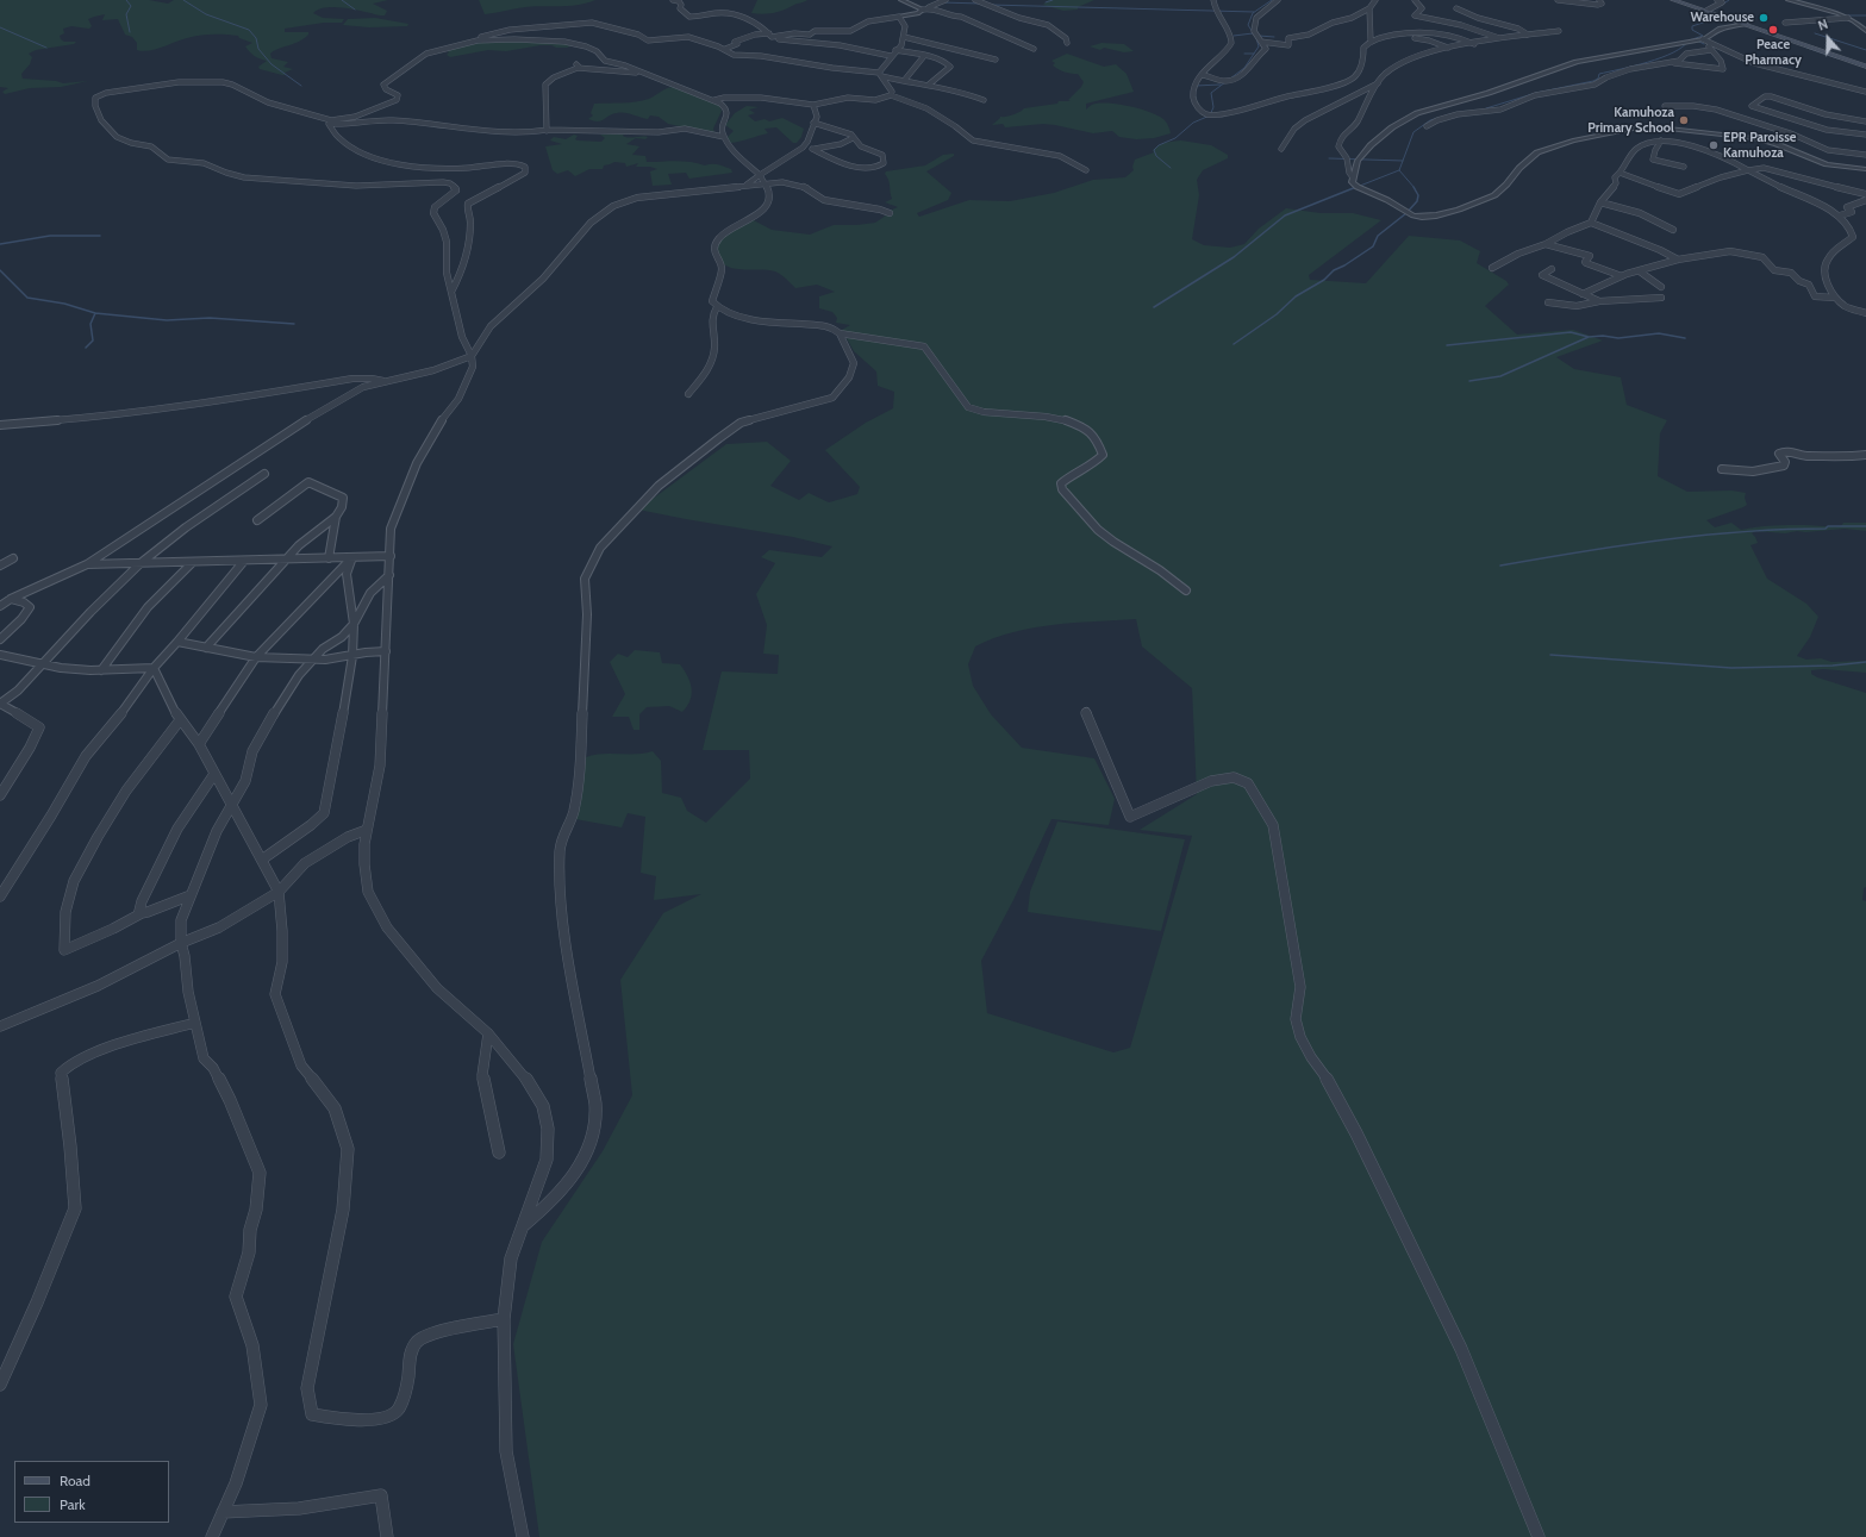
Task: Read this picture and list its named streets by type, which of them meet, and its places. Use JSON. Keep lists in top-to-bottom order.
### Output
{
  "places": [
    "Warehouse",
    "Peace Pharmacy",
    "Kamuhoza Primary School",
    "EPR Paroisse Kamuhoza"
  ],
  "legend": ["Road", "Park"],
  "north": "top"
}
